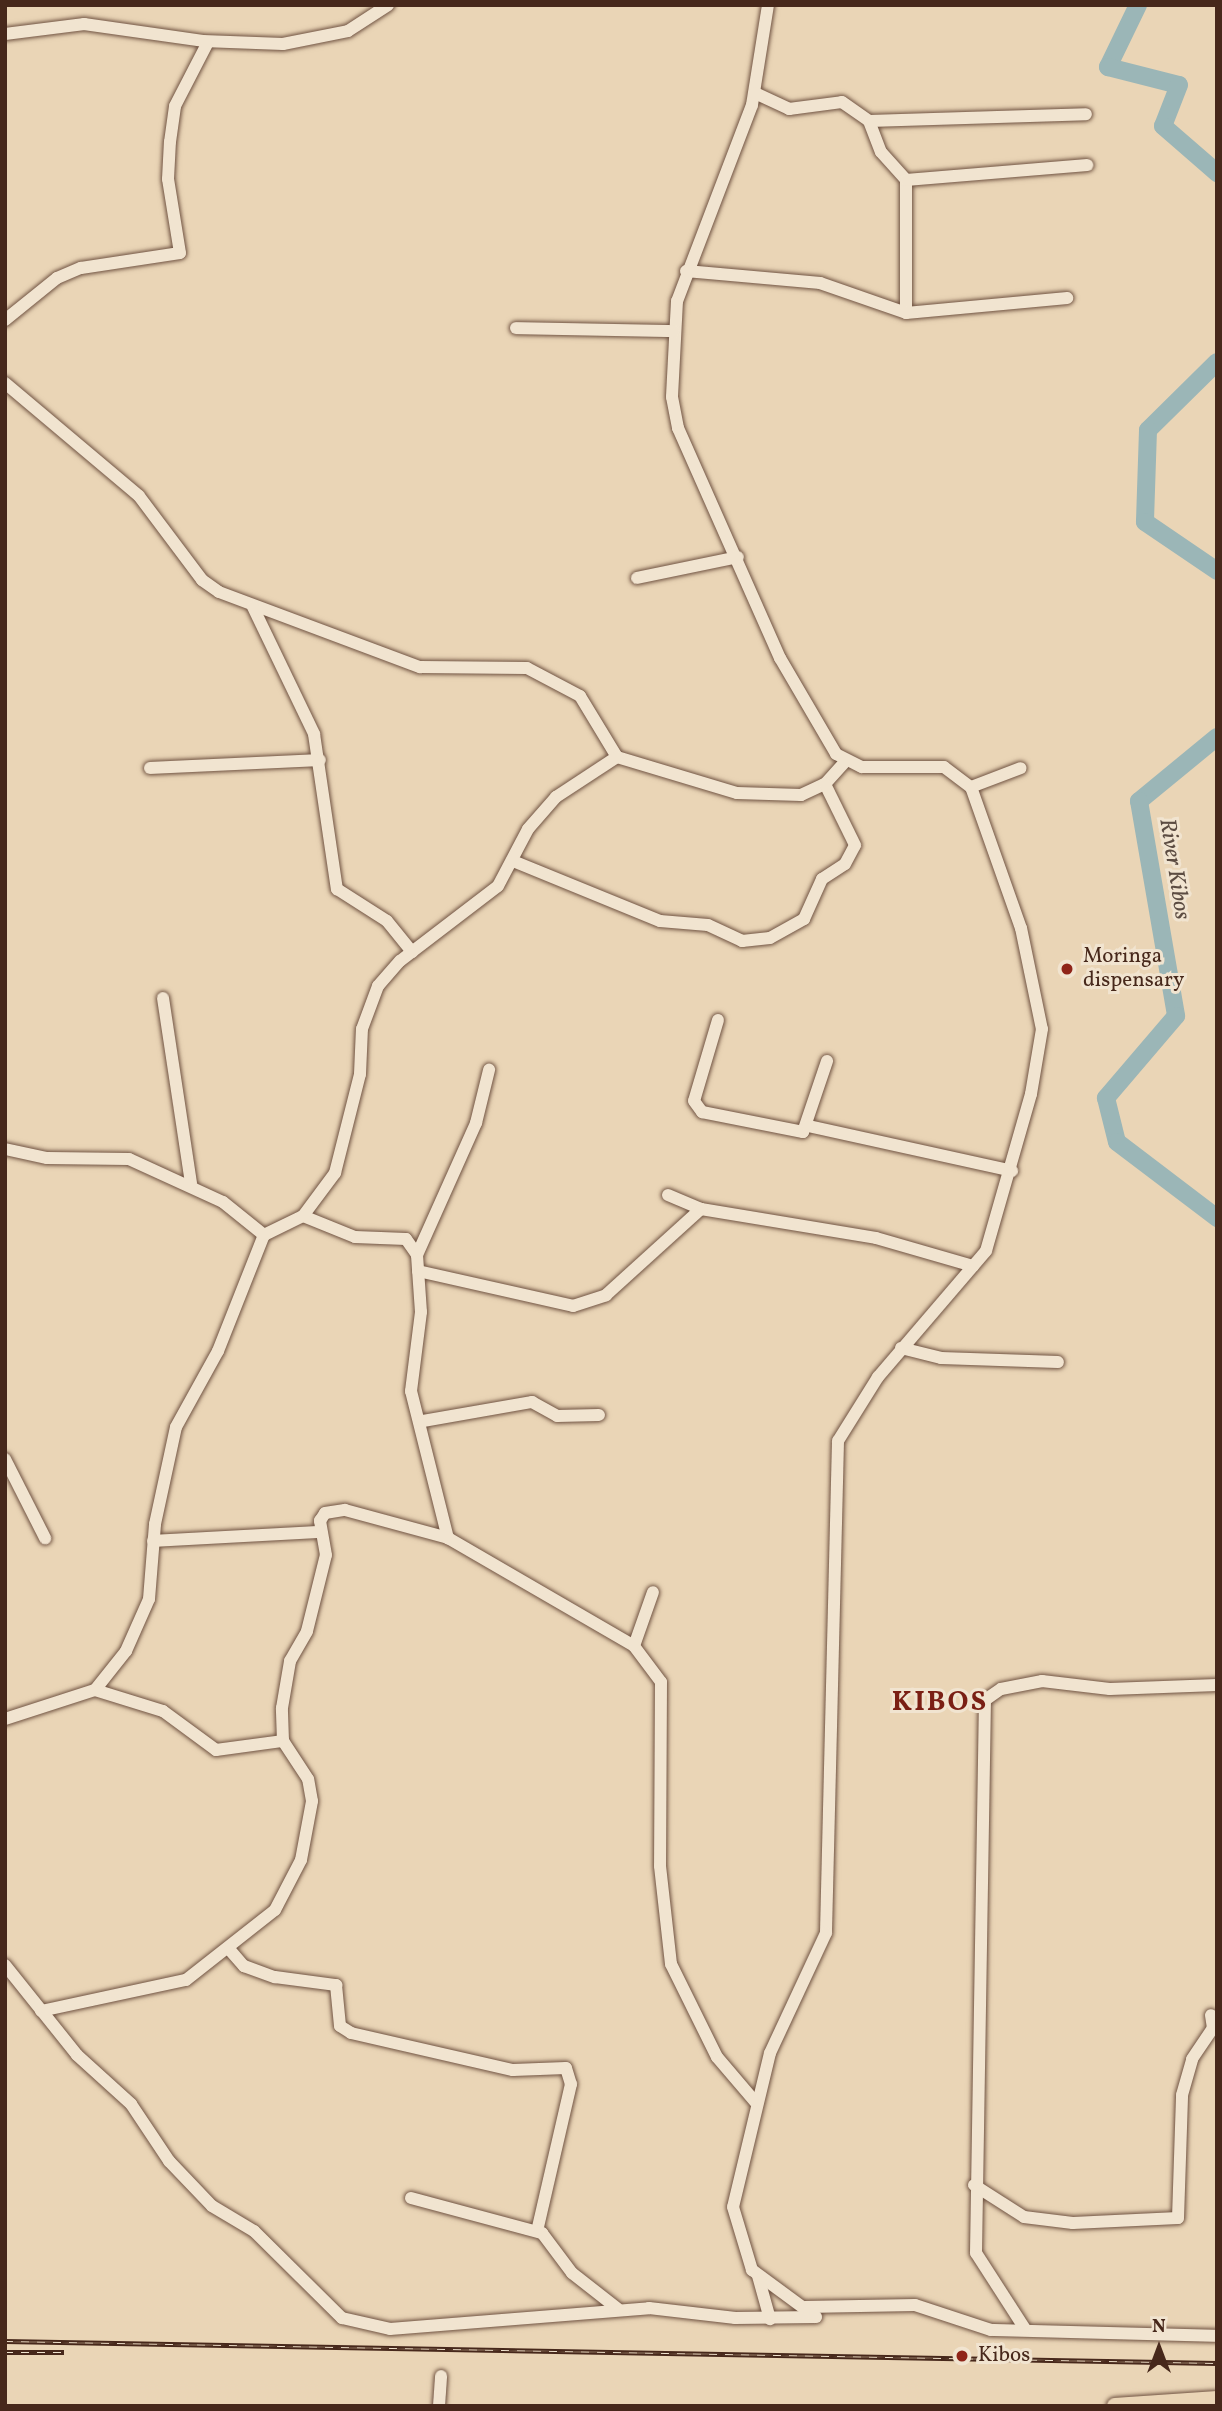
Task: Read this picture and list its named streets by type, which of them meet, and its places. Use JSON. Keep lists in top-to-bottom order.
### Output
{
  "districts": ["KIBOS"],
  "water": ["River Kibos"],
  "places": ["Moringa dispensary", "Kibos"],
  "north": "top"
}
